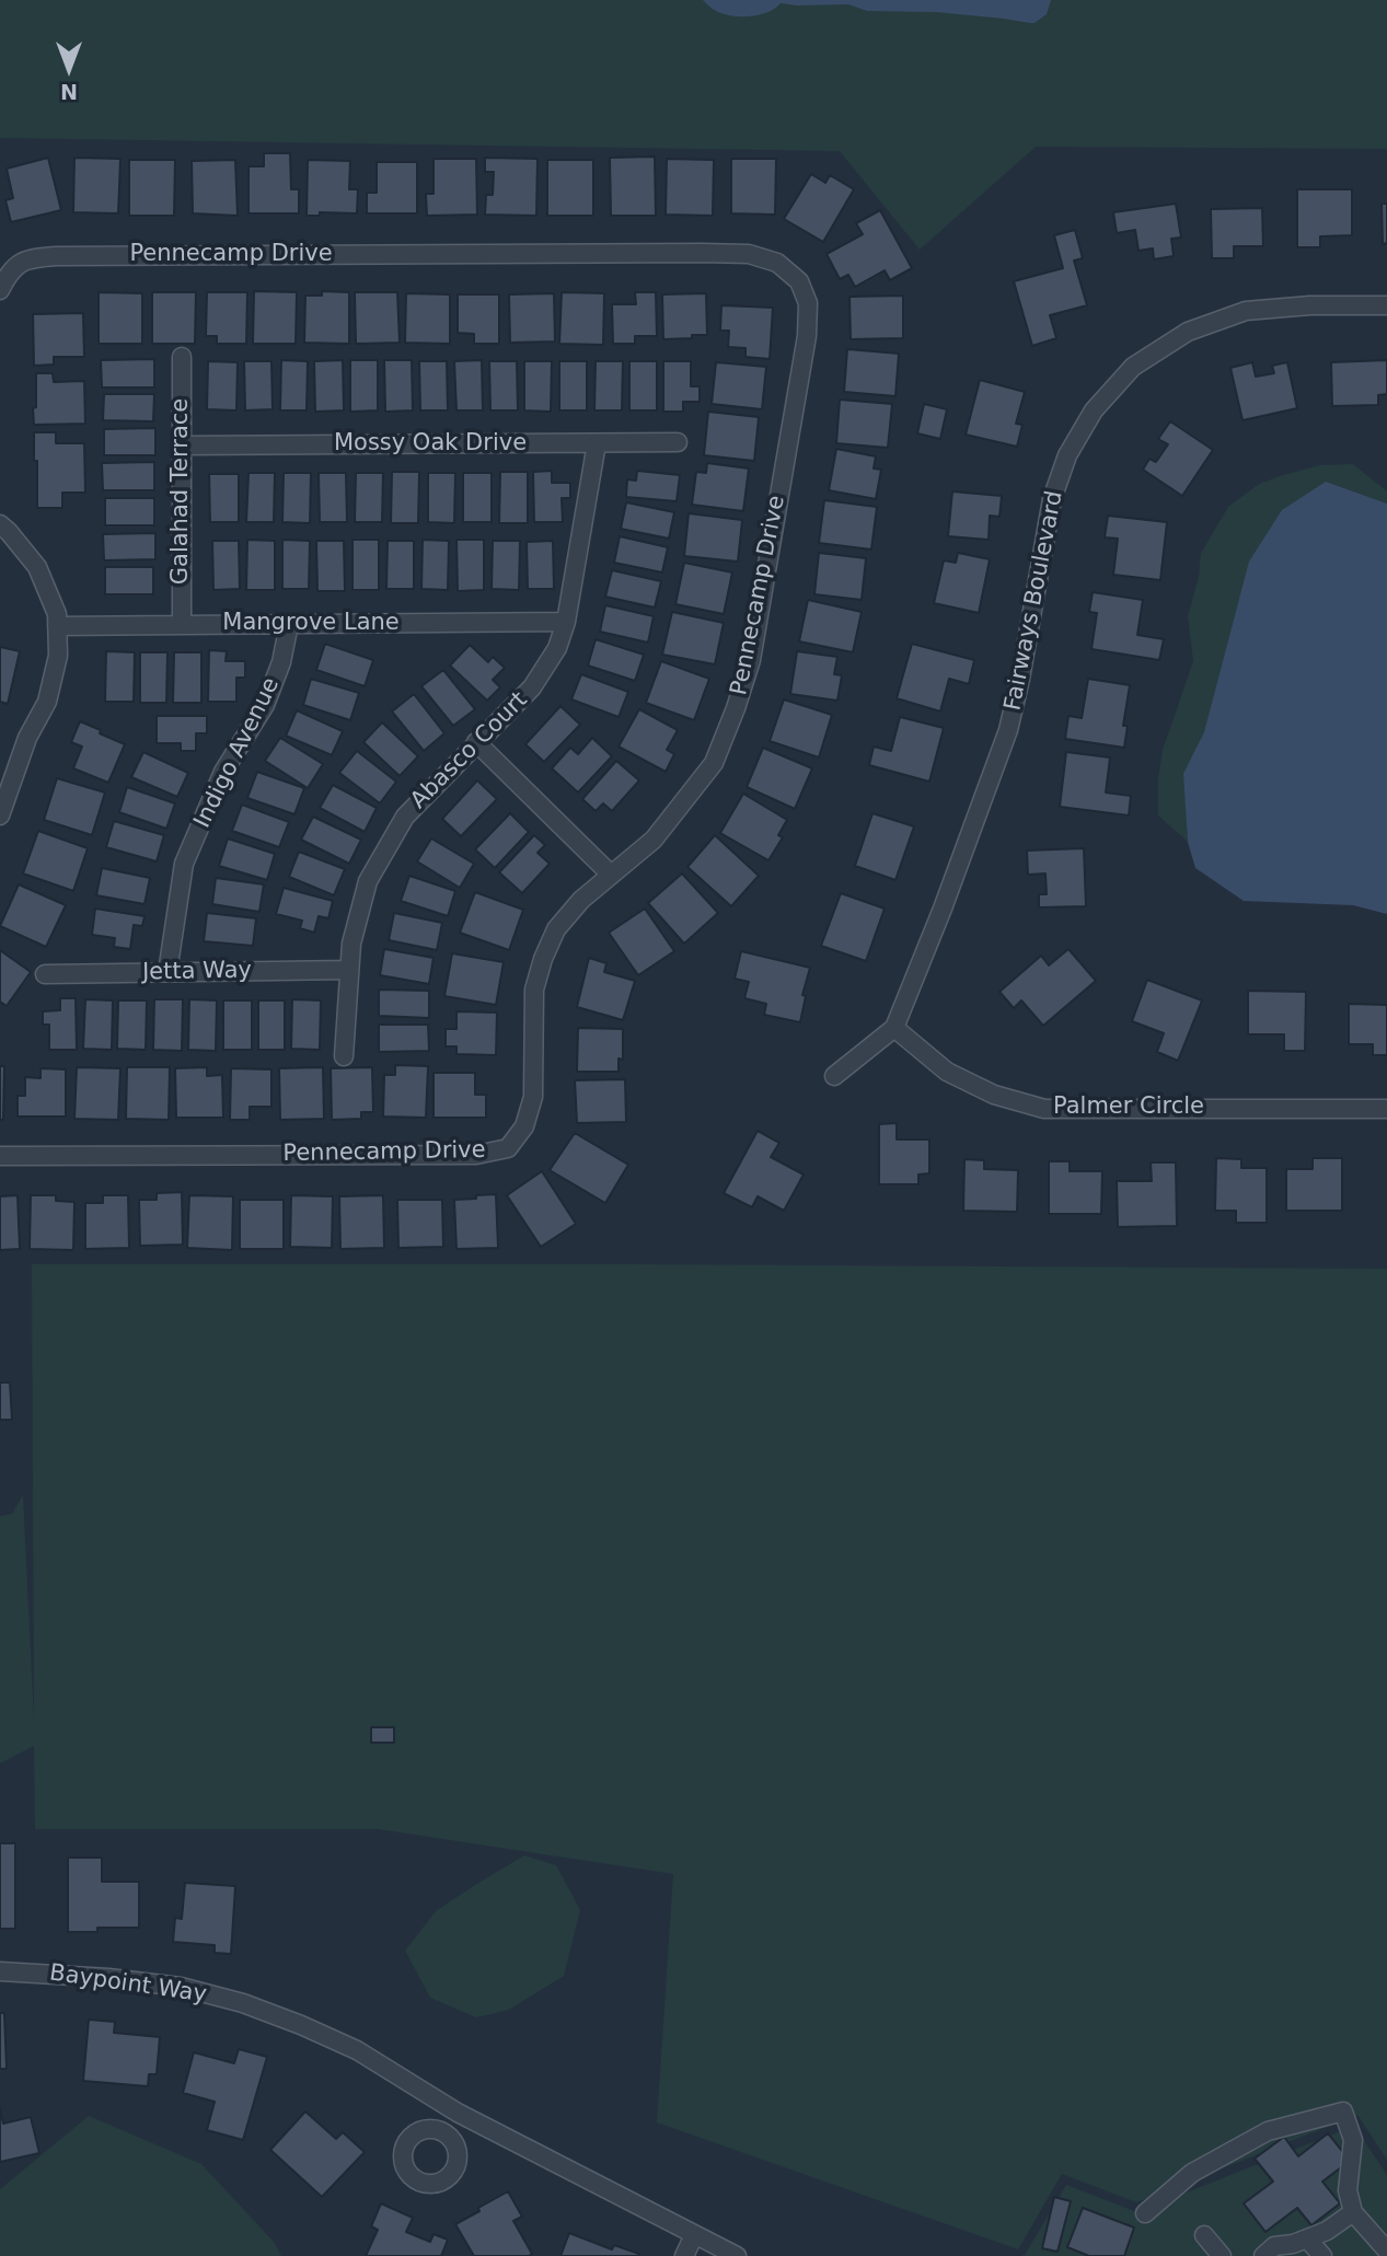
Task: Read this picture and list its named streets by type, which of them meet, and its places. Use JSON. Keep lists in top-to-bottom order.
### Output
{
  "streets": {
    "street": [
      "Pennecamp Drive",
      "Mossy Oak Drive",
      "Galahad Terrace",
      "Fairways Boulevard",
      "Mangrove Lane",
      "Abasco Court",
      "Indigo Avenue",
      "Jetta Way",
      "Palmer Circle",
      "Baypoint Way"
    ]
  },
  "crossings": [
    ["Mossy Oak Drive", "Galahad Terrace"],
    ["Mossy Oak Drive", "Abasco Court"],
    ["Galahad Terrace", "Mangrove Lane"],
    ["Fairways Boulevard", "Palmer Circle"],
    ["Mangrove Lane", "Abasco Court"],
    ["Mangrove Lane", "Indigo Avenue"],
    ["Abasco Court", "Jetta Way"],
    ["Indigo Avenue", "Jetta Way"]
  ],
  "north": "bottom"
}
